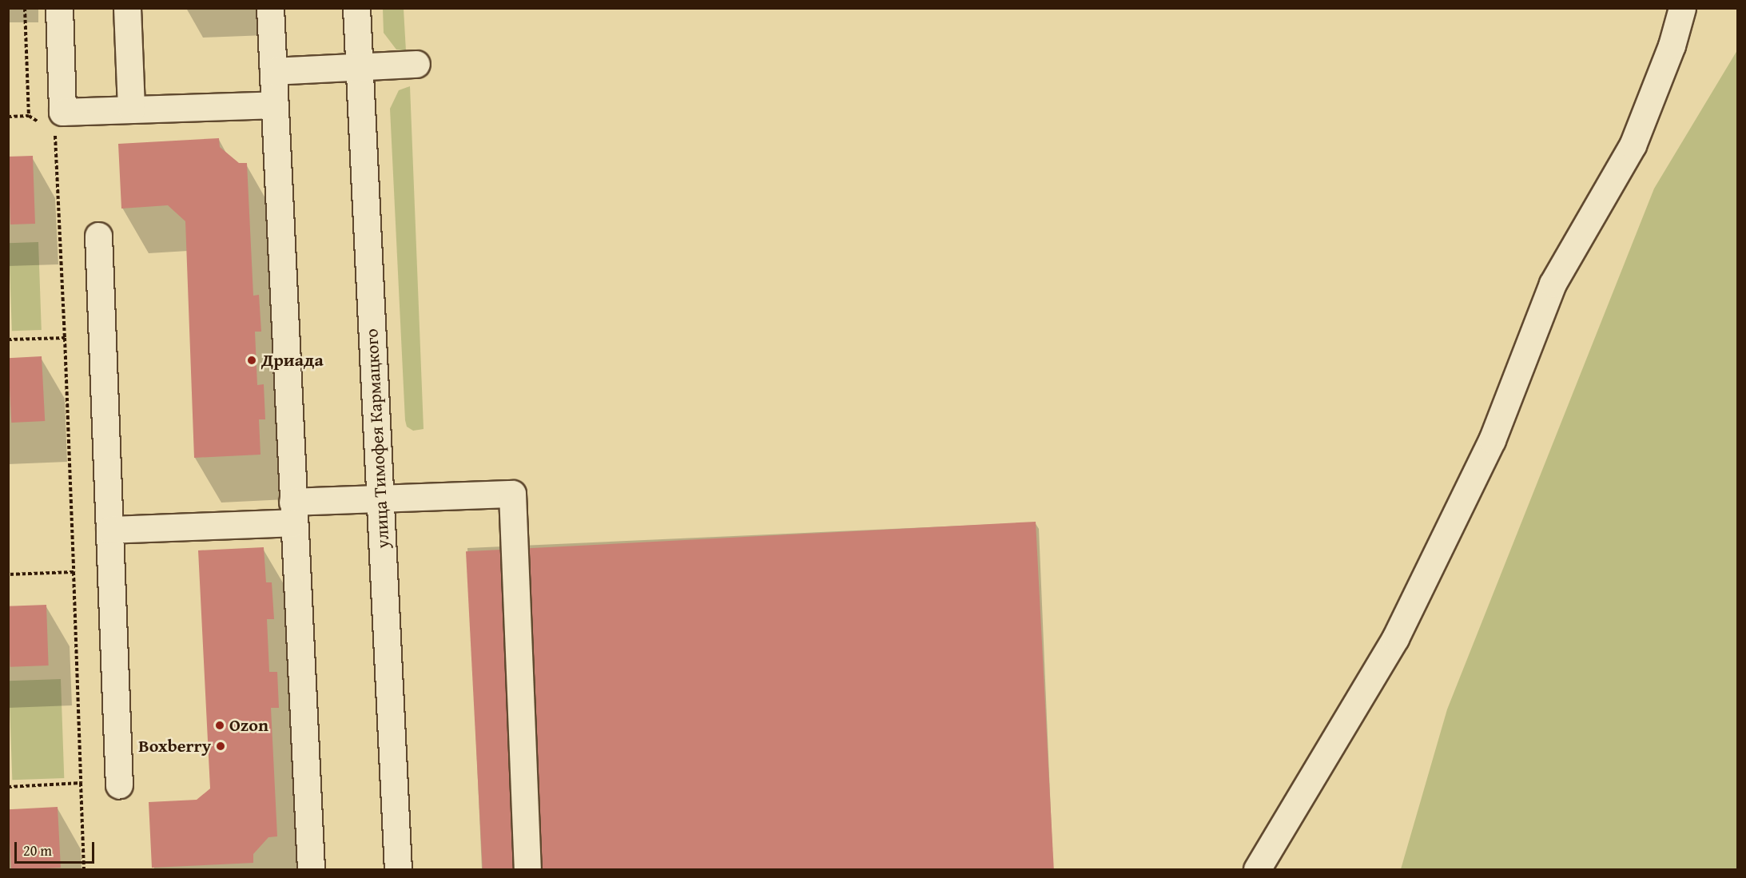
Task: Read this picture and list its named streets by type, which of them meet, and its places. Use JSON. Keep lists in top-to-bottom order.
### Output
{
  "streets": {
    "street": ["улица Тимофея Кармацкого"]
  },
  "places": ["Дриада", "Ozon", "Boxberry"],
  "scale_bar": "20 m"
}
